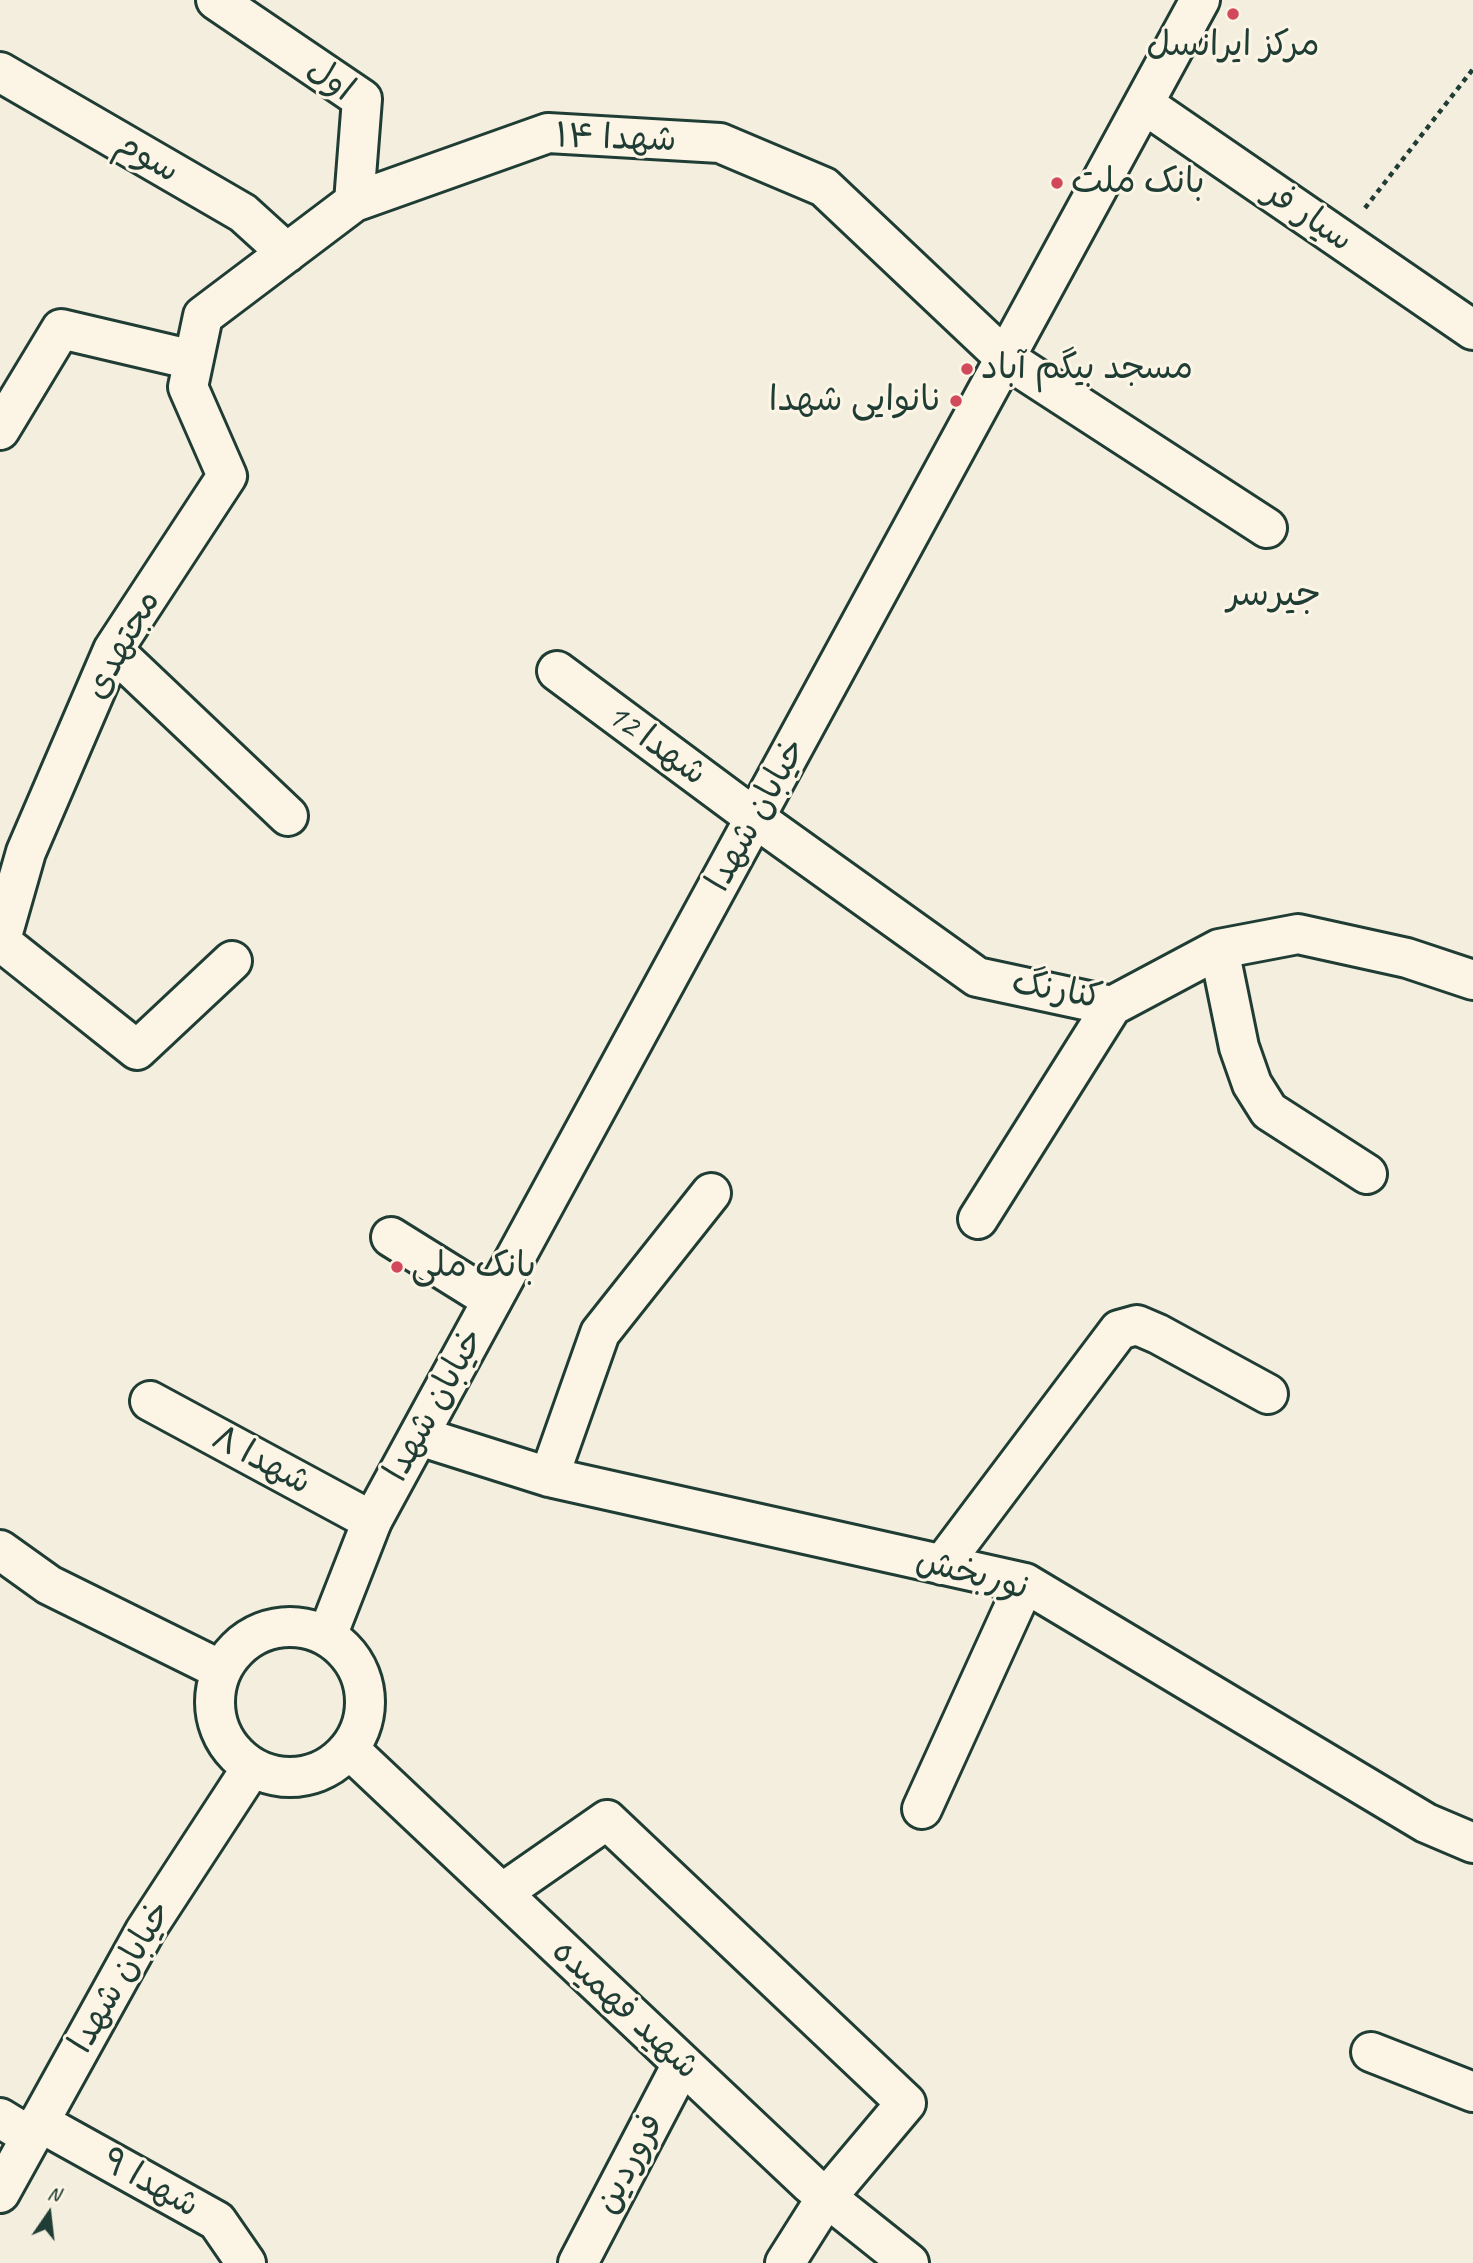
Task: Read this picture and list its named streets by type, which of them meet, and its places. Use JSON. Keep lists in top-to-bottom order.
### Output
{
  "streets": {
    "street": [
      "اول",
      "شهدا ۱۴",
      "سوم",
      "سیار فر",
      "مجتهدی",
      "شهدا 12",
      "خیابان شهدا",
      "کنارنگ",
      "شهدا ۸",
      "نوربخش",
      "شهید فهمیده",
      "فروردین",
      "شهدا ۹"
    ]
  },
  "crossings": [
    ["اول", "شهدا ۱۴"],
    ["شهدا ۱۴", "سوم"],
    ["شهدا ۱۴", "مجتهدی"],
    ["شهدا ۱۴", "خیابان شهدا"],
    ["سیار فر", "خیابان شهدا"],
    ["شهدا 12", "خیابان شهدا"],
    ["شهدا 12", "کنارنگ"],
    ["خیابان شهدا", "کنارنگ"],
    ["خیابان شهدا", "شهدا ۸"],
    ["خیابان شهدا", "نوربخش"],
    ["خیابان شهدا", "شهید فهمیده"],
    ["خیابان شهدا", "شهدا ۹"],
    ["شهید فهمیده", "فروردین"]
  ],
  "districts": ["جیرسر"],
  "places": [
    "مرکز ایرانسل",
    "بانک ملت",
    "مسجد بیگم آباد",
    "نانوایی شهدا",
    "بانک ملی"
  ],
  "north": "top"
}
